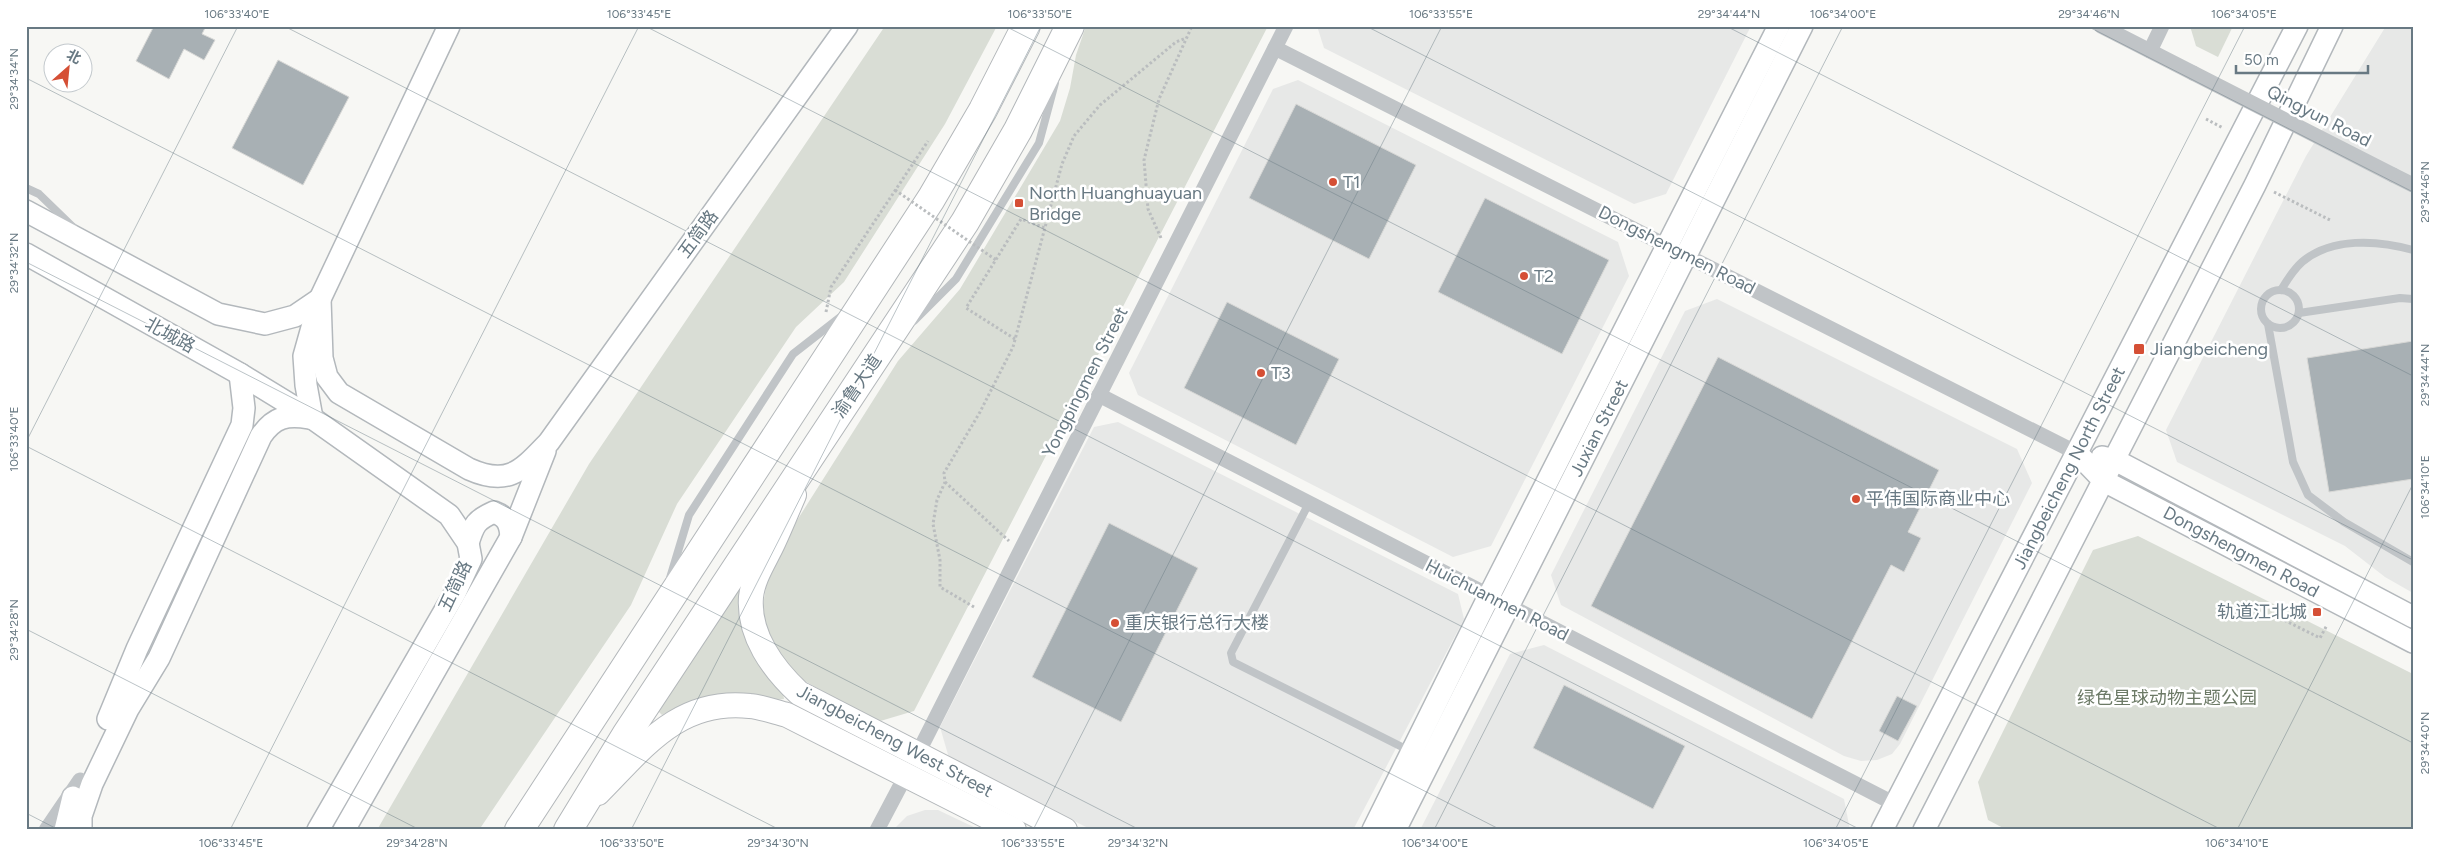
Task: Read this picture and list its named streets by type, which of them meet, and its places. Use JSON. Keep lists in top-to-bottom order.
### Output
{
  "streets": {
    "highway": ["渝鲁大道"],
    "main road": [
      "五简路",
      "Dongshengmen Road",
      "北城路",
      "Juxian Street",
      "Jiangbeicheng North Street",
      "Jiangbeicheng West Street"
    ],
    "street": ["Qingyun Road", "Yongpingmen Street", "Huichuanmen Road"]
  },
  "crossings": [
    ["五简路", "北城路"],
    ["Dongshengmen Road", "Yongpingmen Street"],
    ["Dongshengmen Road", "Juxian Street"],
    ["Dongshengmen Road", "Jiangbeicheng North Street"],
    ["Yongpingmen Street", "Huichuanmen Road"],
    ["Yongpingmen Street", "Jiangbeicheng West Street"],
    ["渝鲁大道", "Jiangbeicheng West Street"],
    ["Juxian Street", "Huichuanmen Road"],
    ["Jiangbeicheng North Street", "Huichuanmen Road"]
  ],
  "parks": ["绿色星球动物主题公园"],
  "places": {
    "other": [
      "T1",
      "T2",
      "T3",
      "平伟国际商业中心",
      "重庆银行总行大楼"
    ],
    "transit": ["North Huanghuayuan Bridge", "Jiangbeicheng", "轨道江北城"]
  },
  "scale_bar": "50 m",
  "north": "top right",
  "coordinates": [
    "106°33'40\"E",
    "106°33'45\"E",
    "106°33'50\"E",
    "106°33'55\"E",
    "29°34'44\"N",
    "106°34'00\"E",
    "29°34'46\"N",
    "106°34'05\"E",
    "29°34'34\"N",
    "29°34'32\"N",
    "106°34'10\"E",
    "29°34'28\"N",
    "29°34'40\"N",
    "29°34'30\"N"
  ]
}
